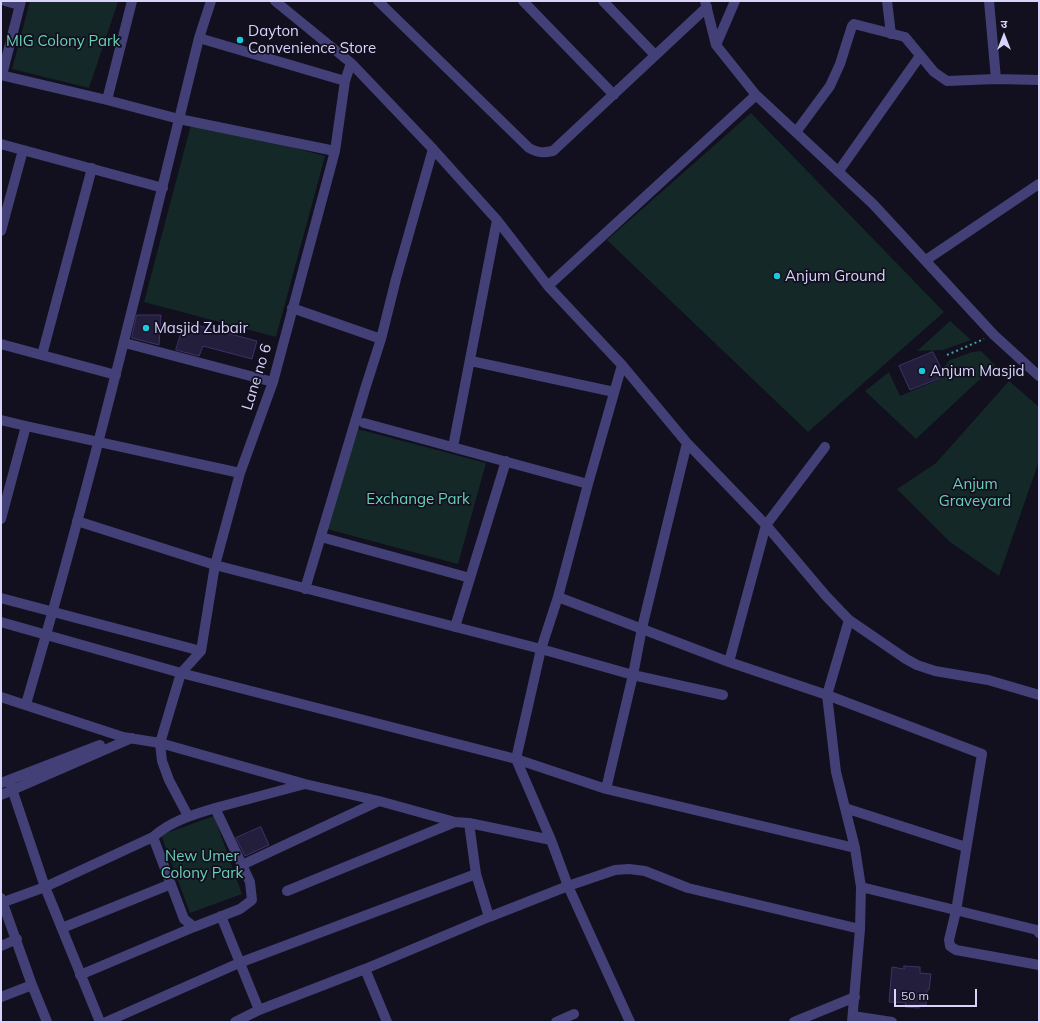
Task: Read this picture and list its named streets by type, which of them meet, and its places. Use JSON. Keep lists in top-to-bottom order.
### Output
{
  "streets": {
    "street": ["Lane no 6"]
  },
  "parks": [
    "MIG Colony Park",
    "Anjum Graveyard",
    "Exchange Park",
    "New Umer Colony Park"
  ],
  "places": [
    "Dayton Convenience Store",
    "Anjum Ground",
    "Masjid Zubair",
    "Anjum Masjid"
  ],
  "scale_bar": "50 m",
  "north": "top"
}
